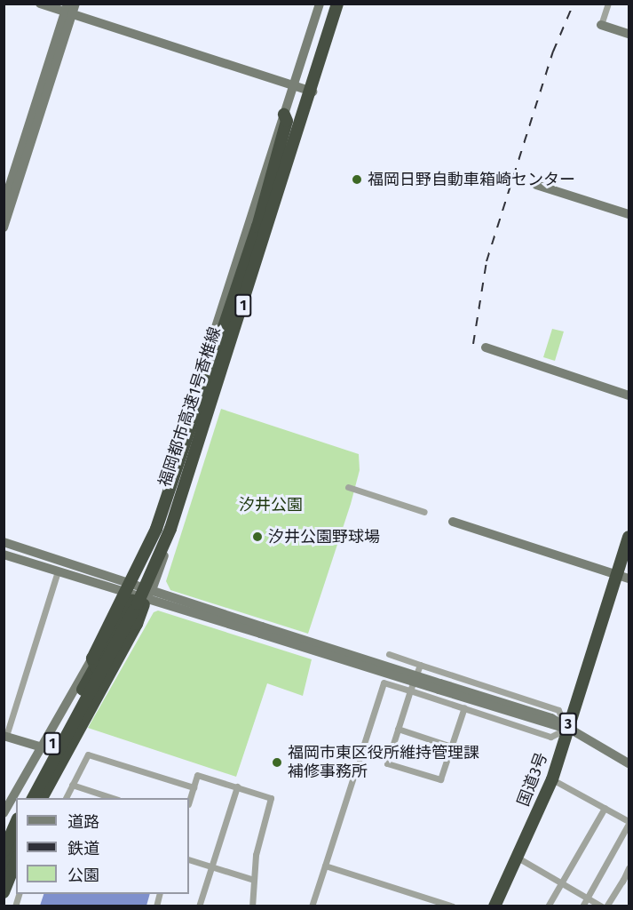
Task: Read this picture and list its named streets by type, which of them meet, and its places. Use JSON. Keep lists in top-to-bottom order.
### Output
{
  "streets": {
    "highway": [
      "1",
      "福岡都市高速1号香椎線",
      "3",
      "国道3号"
    ]
  },
  "parks": ["汐井公園"],
  "places": ["福岡日野自動車箱崎センター", "汐井公園野球場", "福岡市東区役所維持管理課 補修事務所"],
  "legend": ["道路", "鉄道", "公園"]
}
